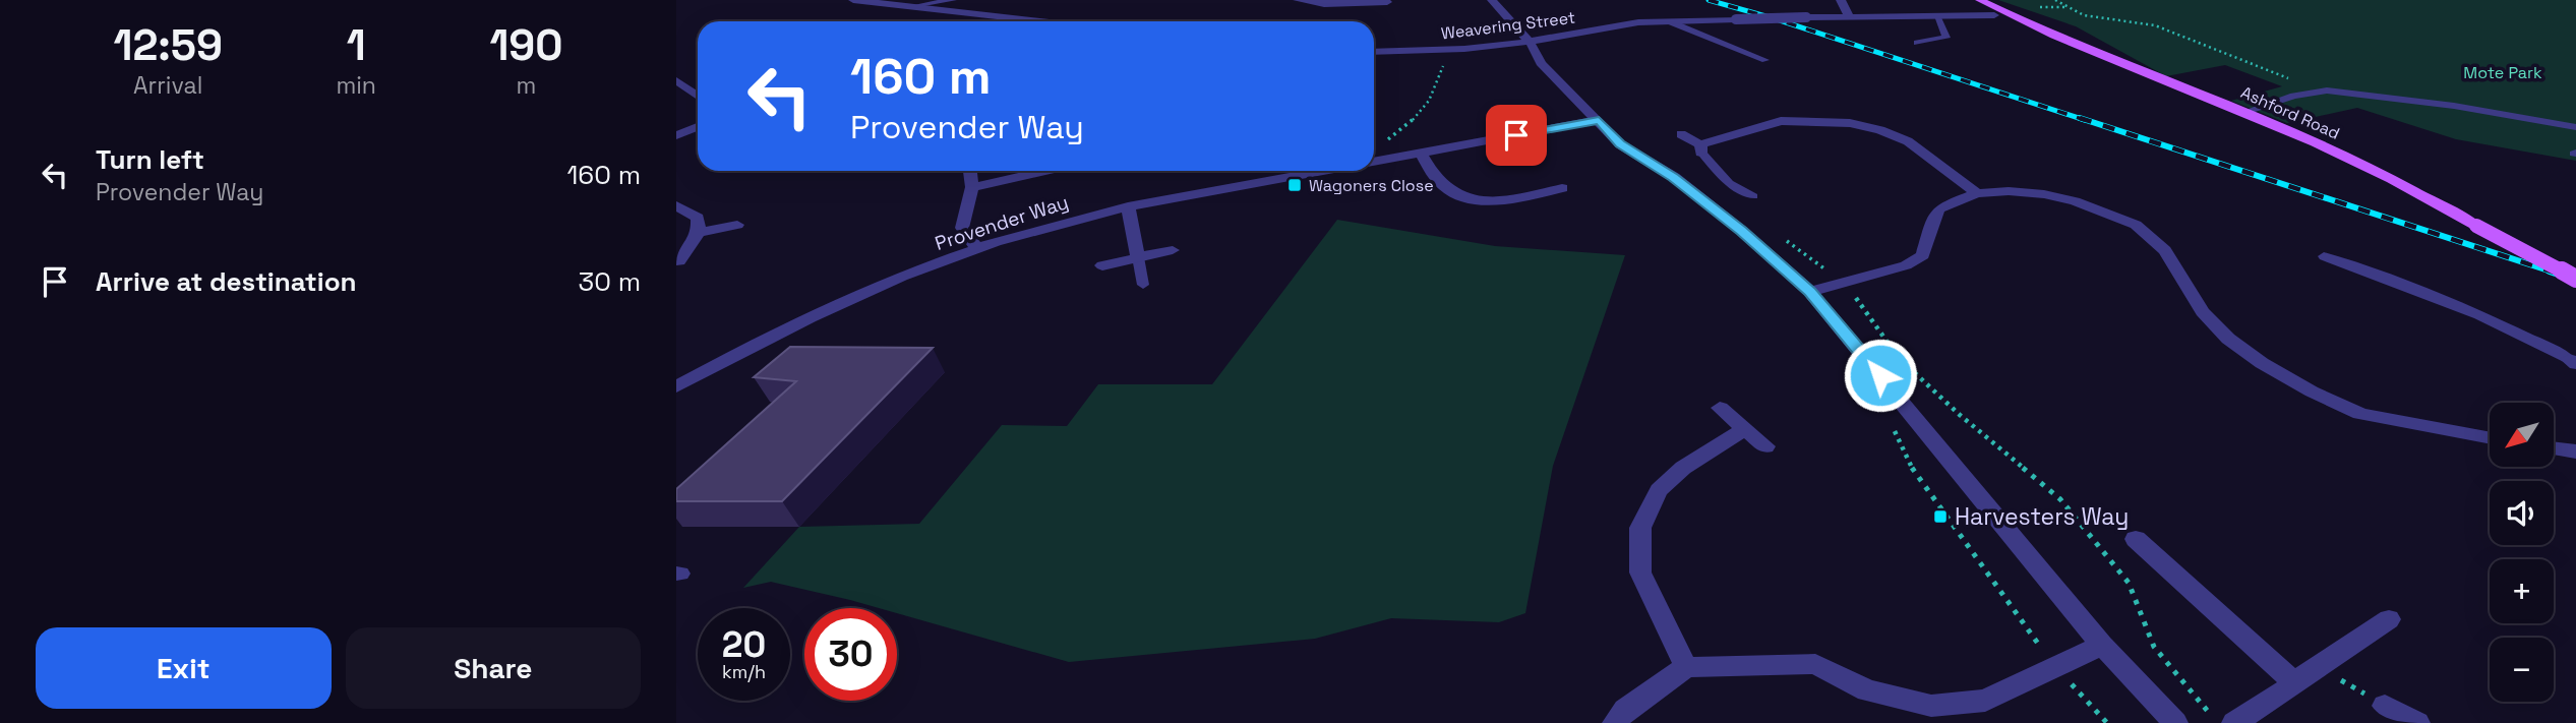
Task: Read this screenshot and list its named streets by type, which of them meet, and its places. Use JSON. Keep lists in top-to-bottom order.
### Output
{
  "streets": {
    "main road": ["Ashford Road"],
    "street": ["Weavering Street", "Provender Way"]
  },
  "parks": ["Mote Park"],
  "places": {
    "transit": ["Wagoners Close", "Harvesters Way"]
  },
  "north": "bottom left",
  "page": {
    "eta": [
      "12:59",
      "Arrival",
      "1",
      "min",
      "190",
      "m"
    ],
    "turn": ["160 m", "Provender Way"],
    "list": [
      {
        "name": "Turn left",
        "note": "Provender Way",
        "value": "160 m"
      },
      {
        "name": "Arrive at destination",
        "value": "30 m"
      }
    ],
    "map_buttons": ["+", "−"],
    "speed": "20 km/h",
    "limit": "30",
    "buttons": ["Exit", "Share"]
  }
}
